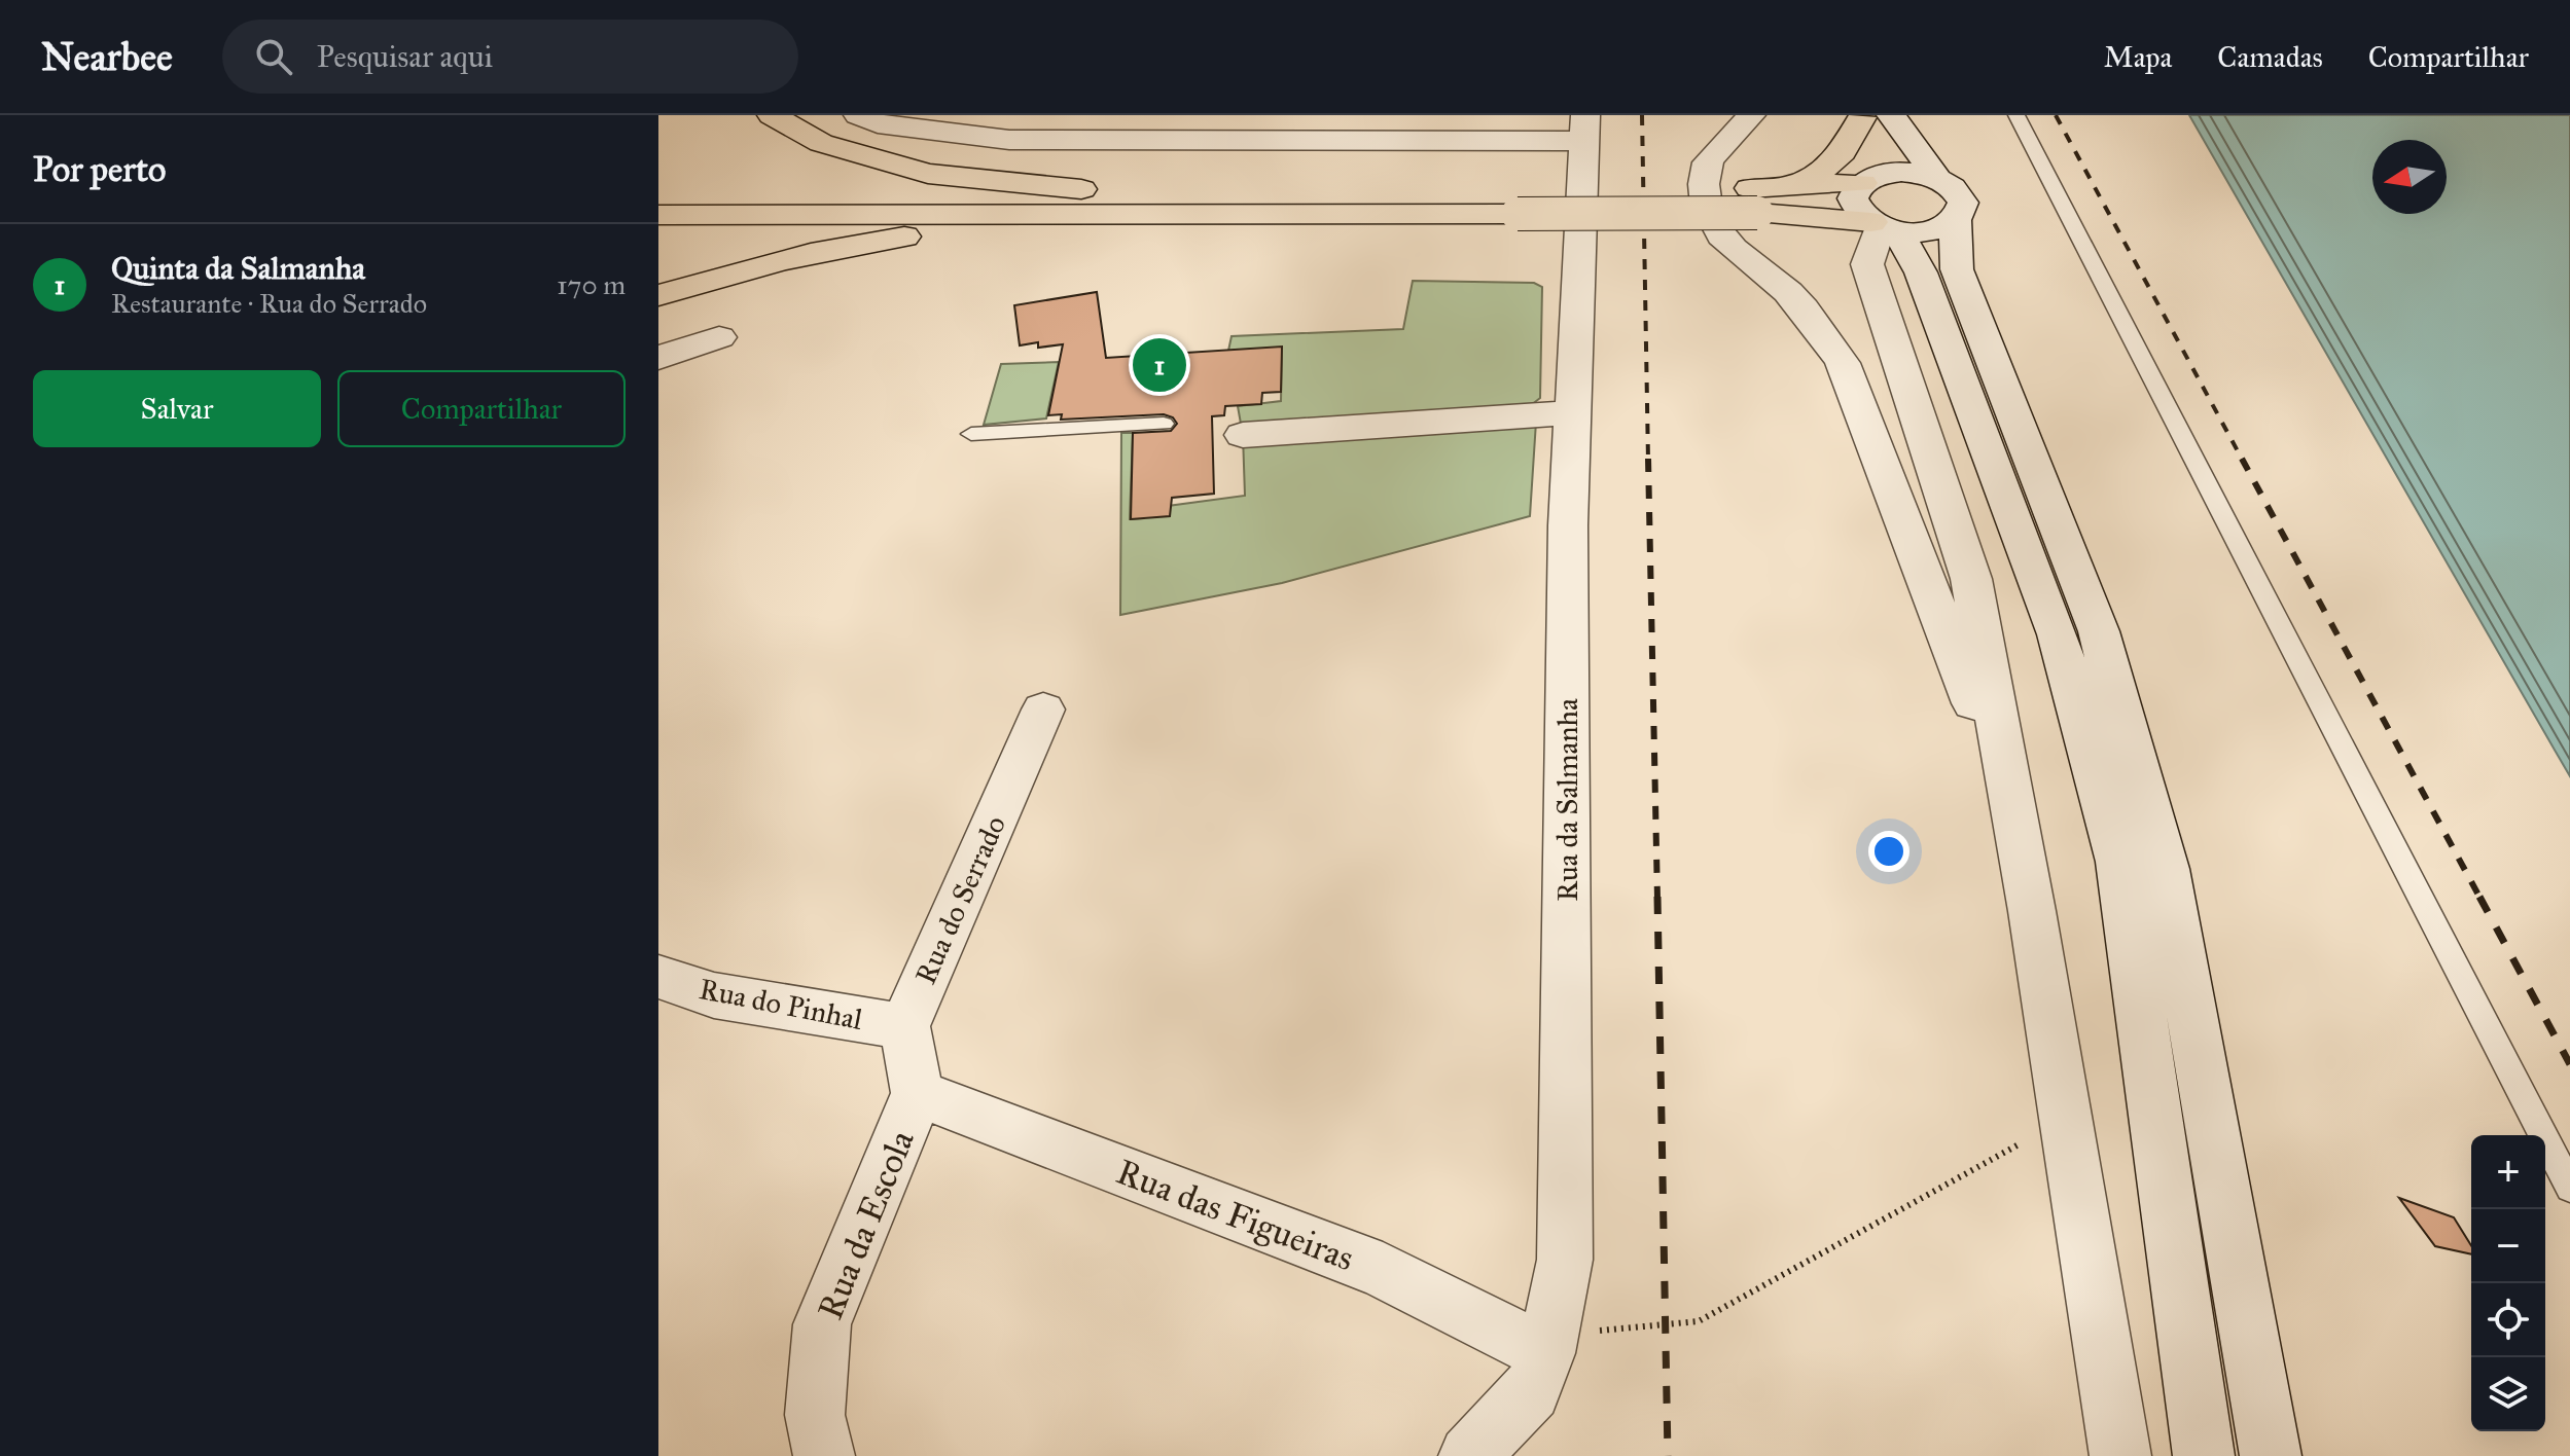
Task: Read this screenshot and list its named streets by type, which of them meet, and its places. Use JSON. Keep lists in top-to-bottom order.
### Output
{
  "streets": {
    "street": [
      "Rua da Salmanha",
      "Rua do Serrado",
      "Rua do Pinhal",
      "Rua das Figueiras",
      "Rua da Escola"
    ]
  },
  "crossings": [
    ["Rua da Salmanha", "Rua das Figueiras"],
    ["Rua do Serrado", "Rua do Pinhal"],
    ["Rua das Figueiras", "Rua da Escola"]
  ],
  "north": "left",
  "page": {
    "header": "Nearbee",
    "search": "Pesquisar aqui",
    "nav": ["Mapa", "Camadas", "Compartilhar"],
    "heading": "Por perto",
    "list": [
      {
        "mark": "1",
        "name": "Quinta da Salmanha",
        "note": "Restaurante · Rua do Serrado",
        "value": "170 m"
      }
    ],
    "pins": "1",
    "buttons": ["Salvar", "Compartilhar"],
    "map_buttons": ["+", "−"]
  }
}
